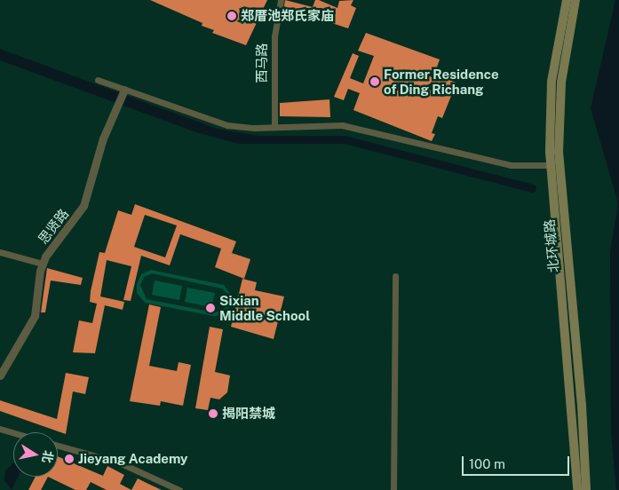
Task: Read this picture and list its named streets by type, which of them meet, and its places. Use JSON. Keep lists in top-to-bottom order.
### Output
{
  "streets": {
    "main road": ["北环城路"],
    "street": ["西马路", "思贤路"]
  },
  "places": [
    "郑厝池郑氏家庙",
    "Former Residence of Ding Richang",
    "Sixian Middle School",
    "揭阳禁城",
    "Jieyang Academy"
  ],
  "scale_bar": "100 m",
  "north": "right"
}
